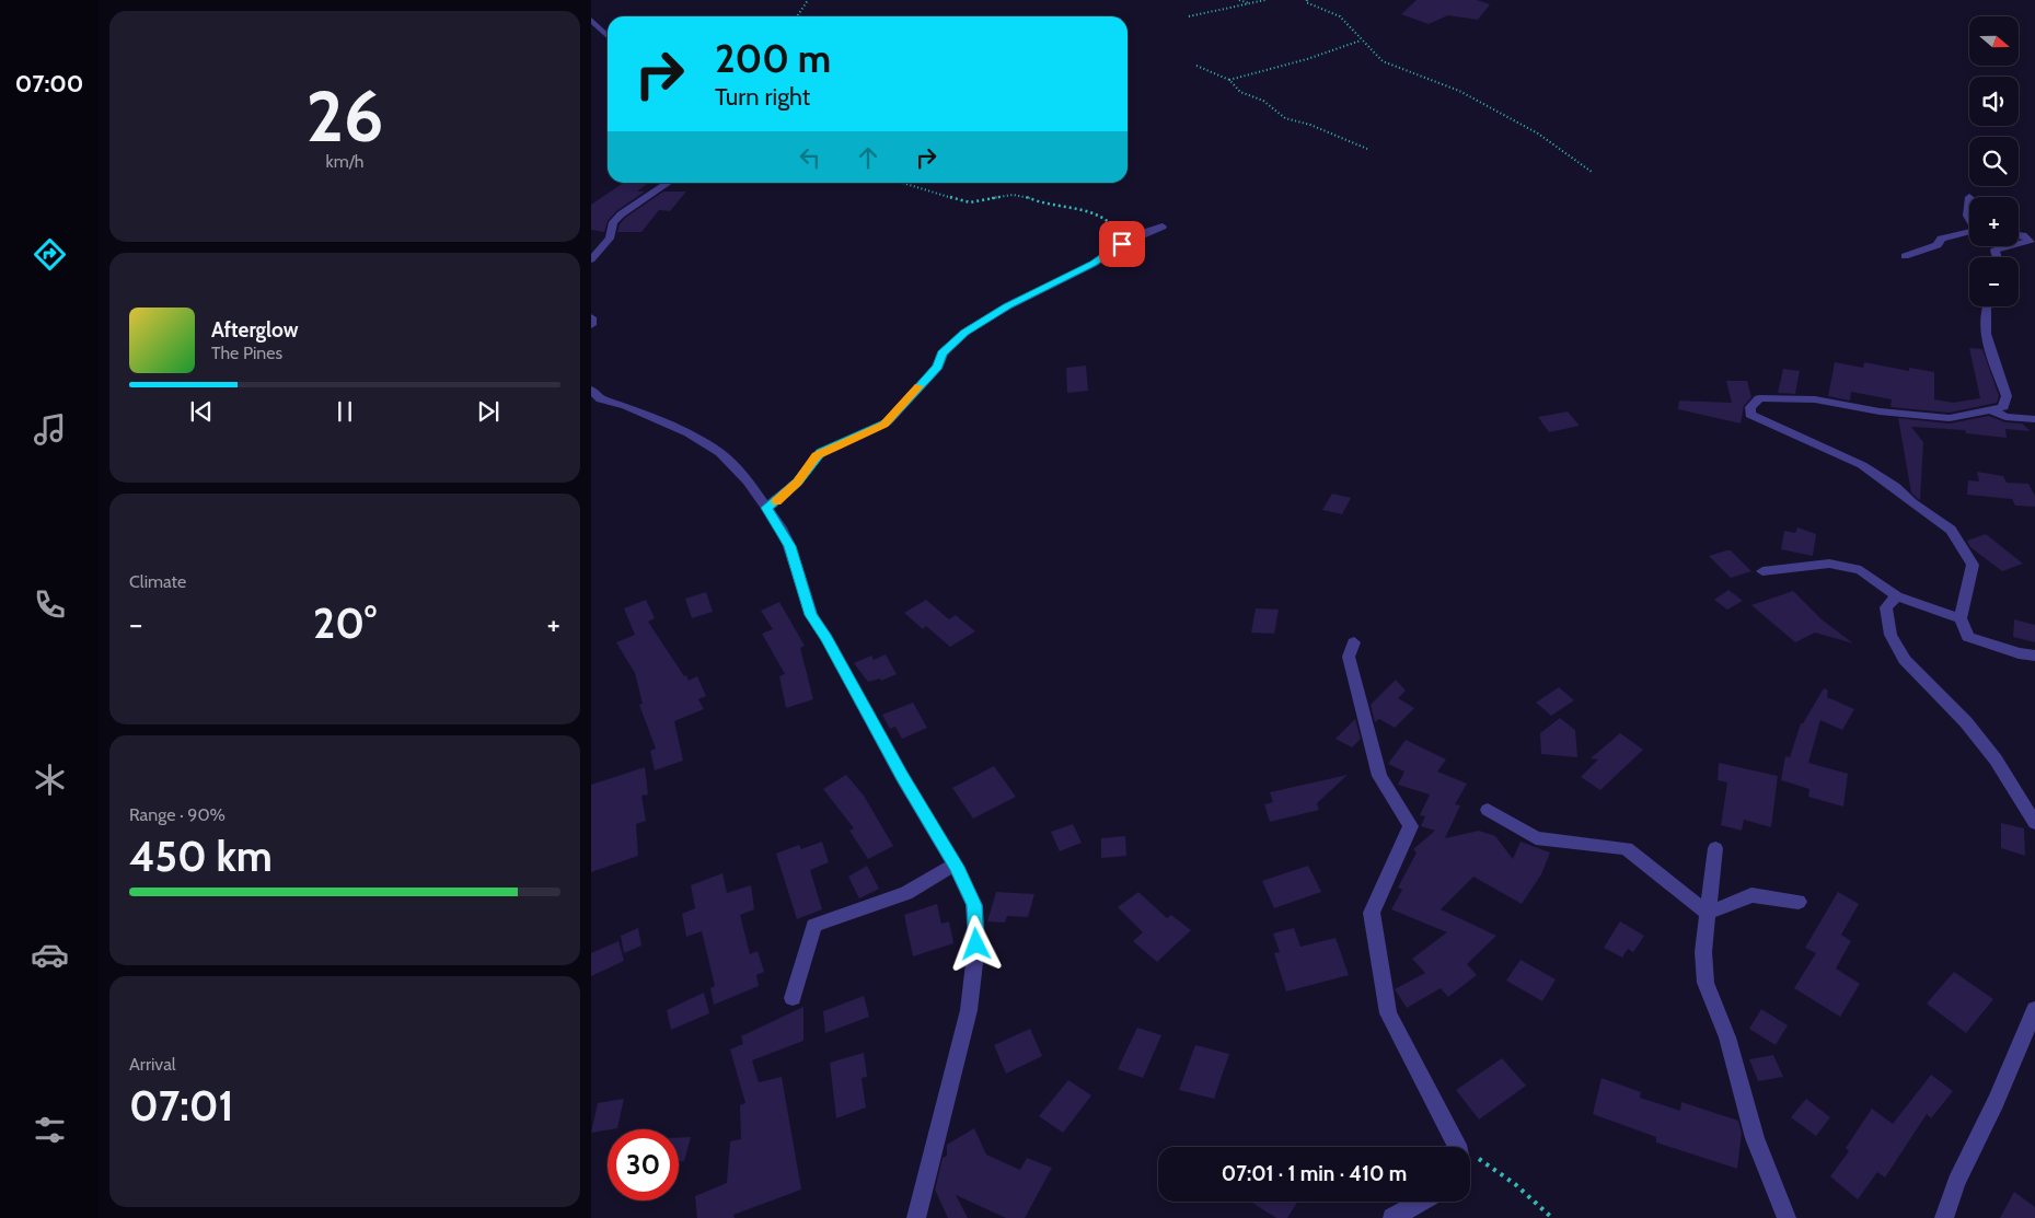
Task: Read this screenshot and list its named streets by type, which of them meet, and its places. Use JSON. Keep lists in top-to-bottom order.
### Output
{
  "north": "right",
  "page": {
    "tabs": "07:00",
    "tile": [
      ["26", "km/h"],
      "Climate",
      ["Range · 90%", "450 km"],
      ["Arrival", "07:01"]
    ],
    "map_buttons": ["+", "−"],
    "turn": ["200 m", "Turn right"],
    "song": ["Afterglow", "The Pines"],
    "heat": ["−", "20°", "+"],
    "limit": "30",
    "trip": "07:01 · 1 min · 410 m"
  }
}
